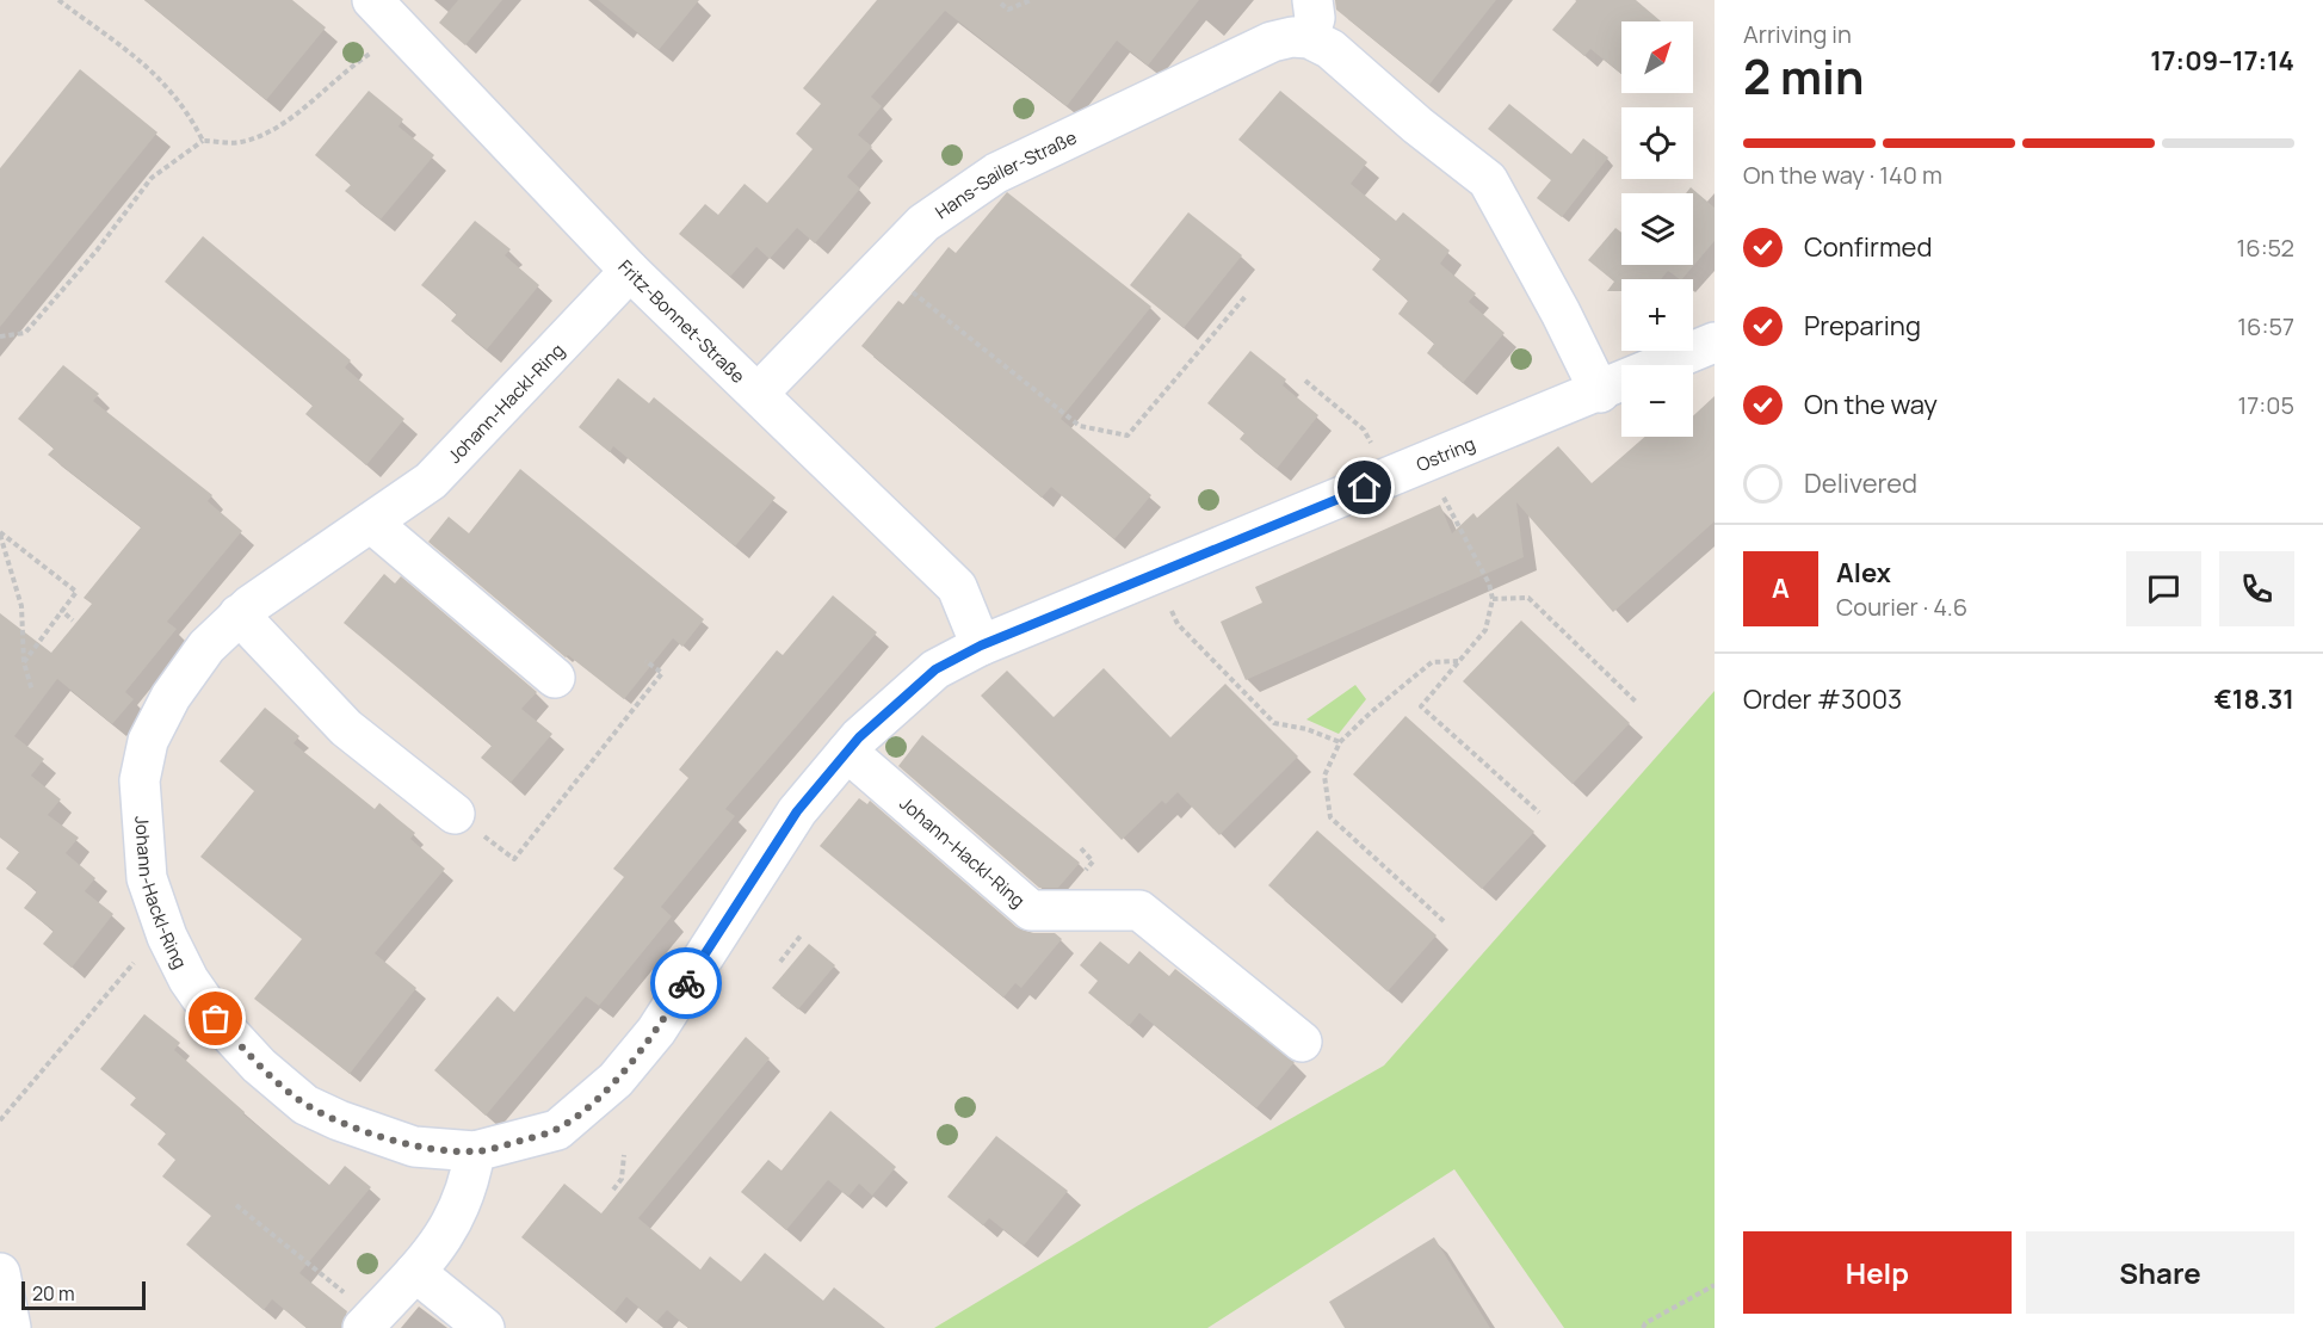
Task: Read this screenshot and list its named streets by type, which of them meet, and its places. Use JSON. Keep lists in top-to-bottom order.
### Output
{
  "streets": {
    "street": [
      "Hans-Sailer-Straße",
      "Fritz-Bonnet-Straße",
      "Johann-Hackl-Ring",
      "Ostring"
    ]
  },
  "crossings": [
    ["Hans-Sailer-Straße", "Fritz-Bonnet-Straße"],
    ["Fritz-Bonnet-Straße", "Johann-Hackl-Ring"],
    ["Fritz-Bonnet-Straße", "Ostring"],
    ["Johann-Hackl-Ring", "Ostring"]
  ],
  "scale_bar": "20 m",
  "north": "top right",
  "page": {
    "heading": ["2 min", "Arriving in", "17:09–17:14"],
    "panel": [
      "Alex",
      "Courier · 4.6",
      "Order #3003",
      "€18.31"
    ],
    "map_buttons": ["+", "−"],
    "bar": "On the way · 140 m",
    "list": [
      ["Confirmed", "16:52"],
      ["Preparing", "16:57"],
      ["On the way", "17:05"],
      "Delivered"
    ],
    "round": "A",
    "buttons": ["Help", "Share"],
    "scale": "20 m"
  }
}
